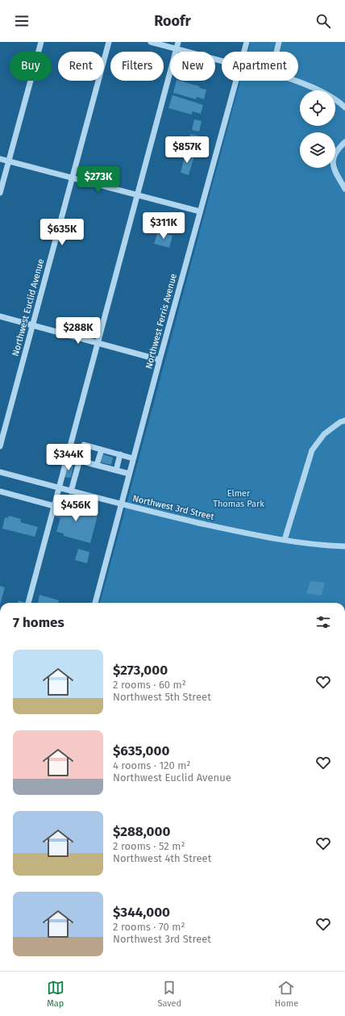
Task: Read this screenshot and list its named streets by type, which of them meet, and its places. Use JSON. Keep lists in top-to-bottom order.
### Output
{
  "streets": {
    "street": ["Northwest Euclid Avenue", "Northwest Ferris Avenue", "Northwest 3rd Street"]
  },
  "crossings": [
    ["Northwest Ferris Avenue", "Northwest 3rd Street"]
  ],
  "parks": ["Elmer Thomas Park"],
  "page": {
    "header": "Roofr",
    "chip": [
      "Buy",
      "Rent",
      "Filters",
      "New",
      "Apartment"
    ],
    "price": [
      "$857K",
      "$273K",
      "$311K",
      "$635K",
      "$288K",
      "$344K",
      "$456K"
    ],
    "heading": "7 homes",
    "list": [
      {
        "name": "$273,000",
        "note": "2 rooms · 60 m² · Northwest 5th Street"
      },
      {
        "name": "$635,000",
        "note": "4 rooms · 120 m² · Northwest Euclid Avenue"
      },
      {
        "name": "$288,000",
        "note": "2 rooms · 52 m² · Northwest 4th Street"
      },
      {
        "name": "$344,000",
        "note": "2 rooms · 70 m² · Northwest 3rd Street"
      }
    ],
    "tabs": ["Map", "Saved", "Home"]
  }
}
